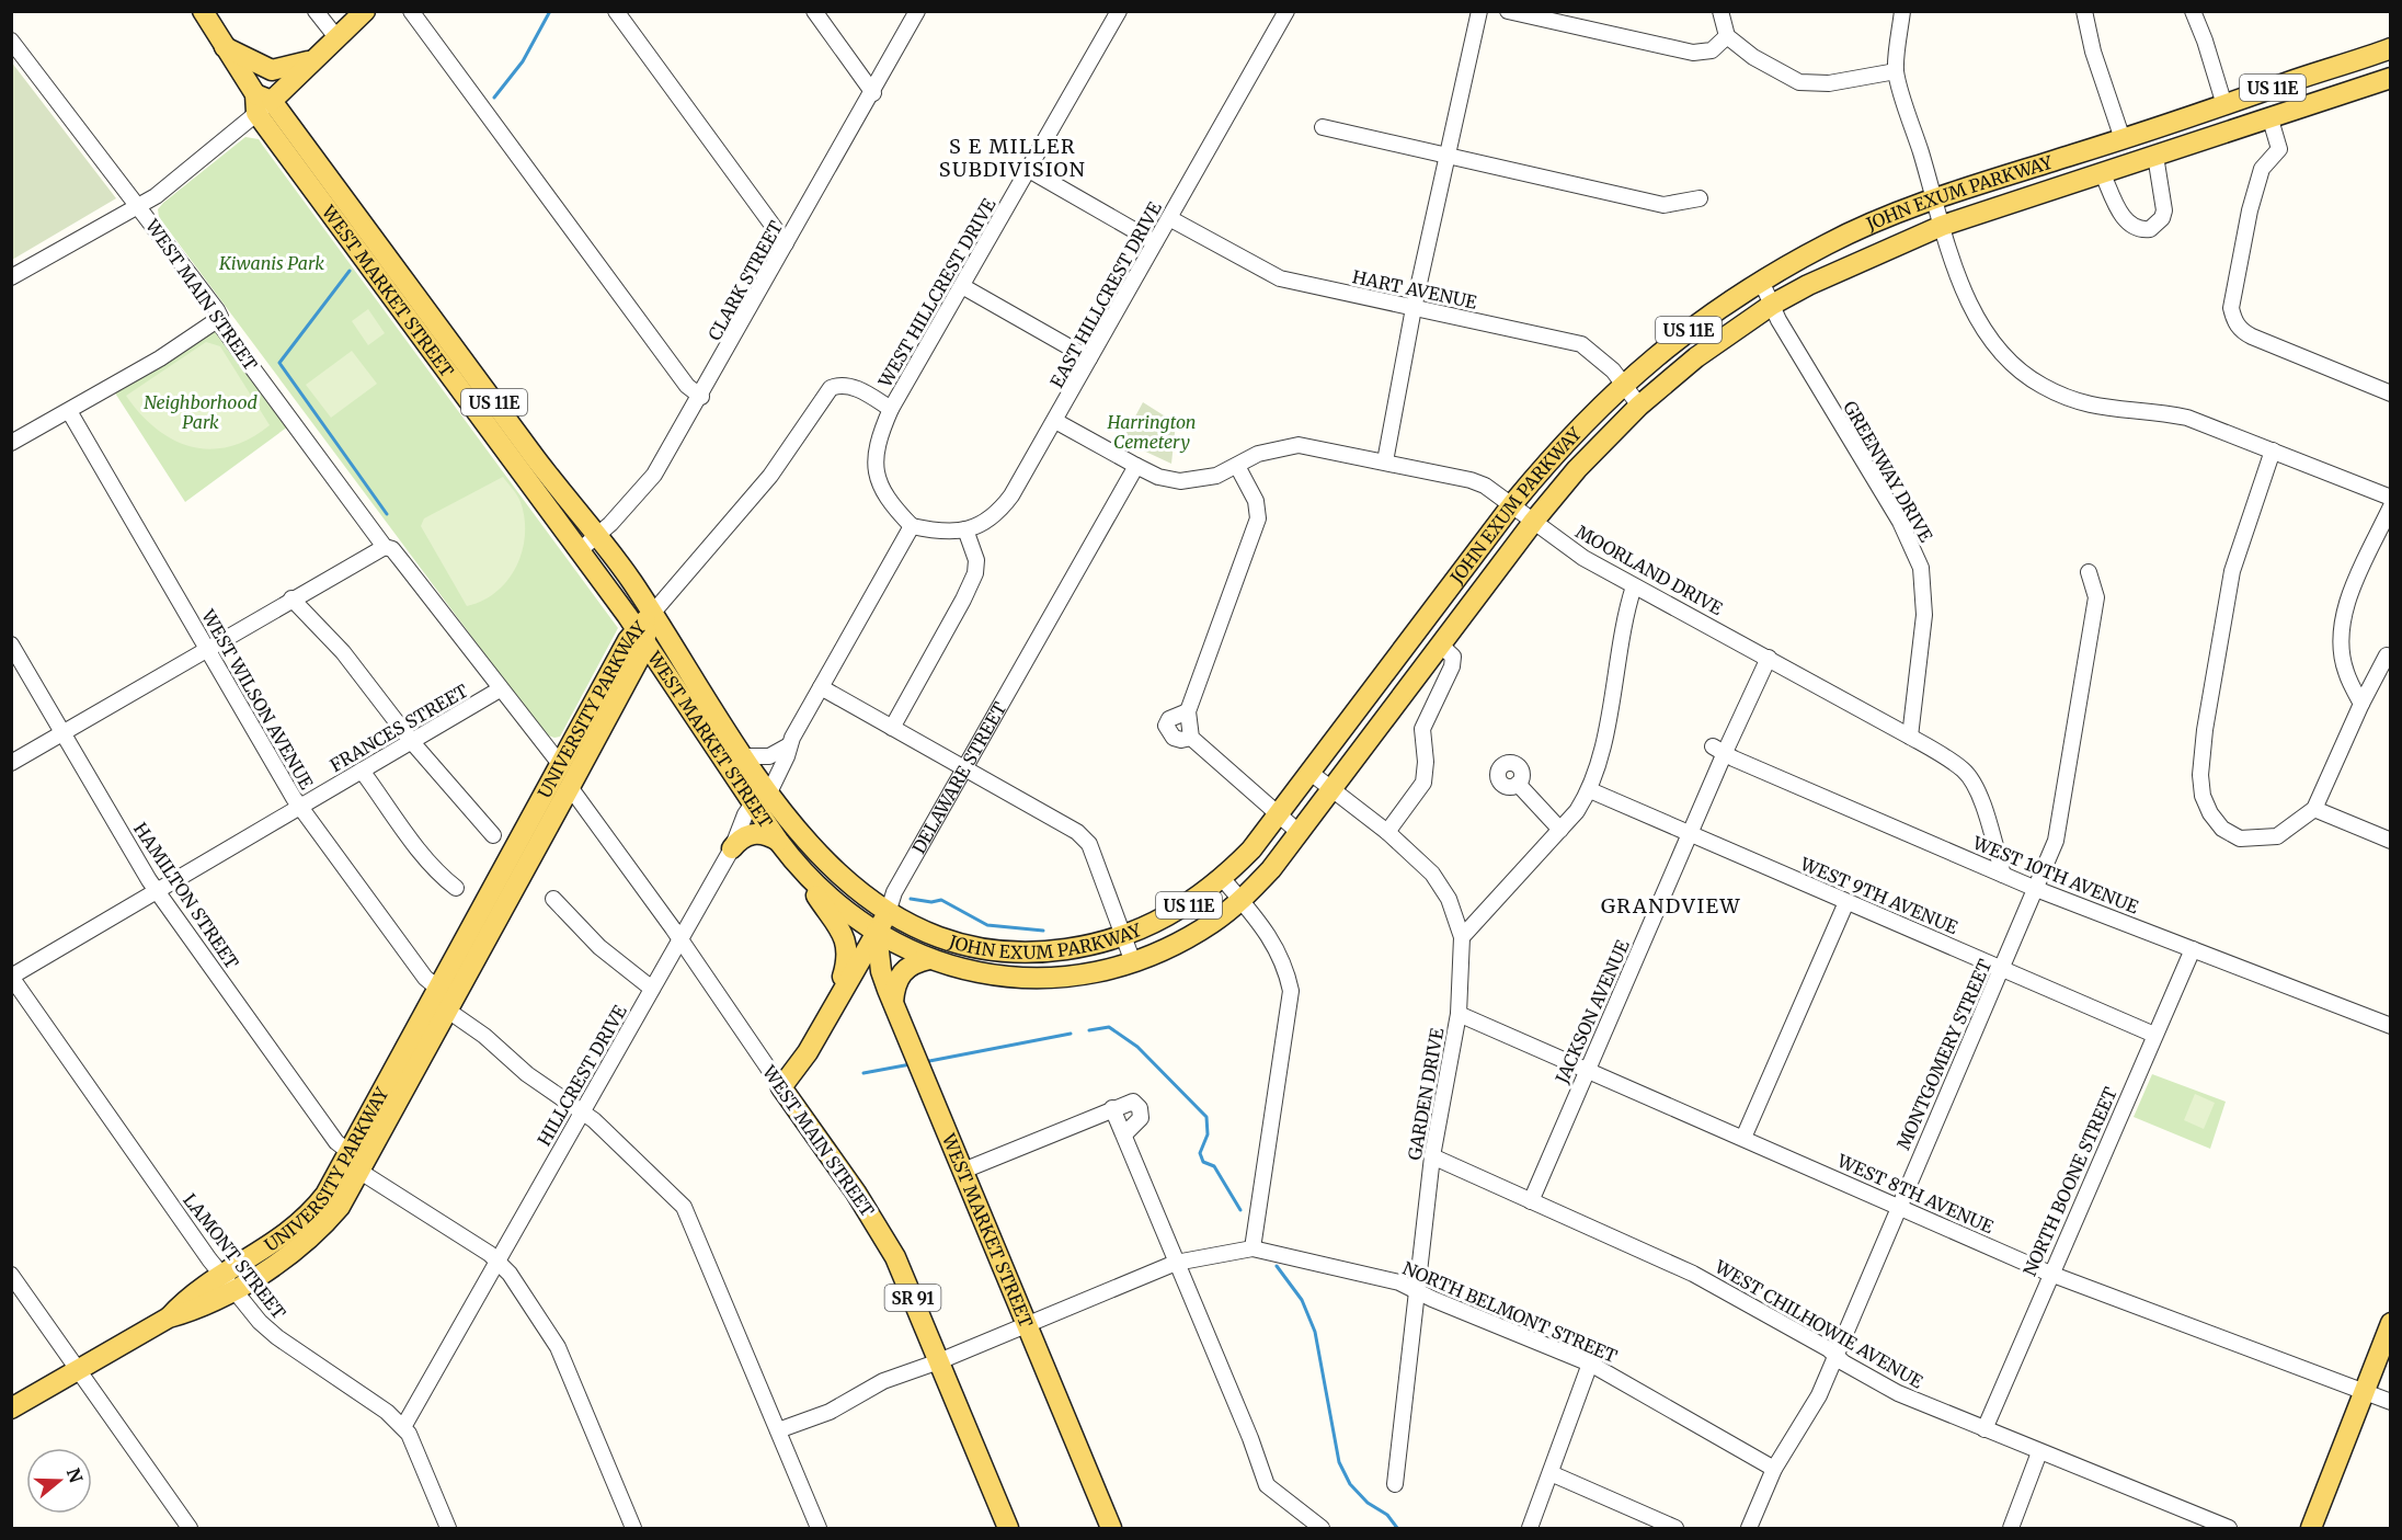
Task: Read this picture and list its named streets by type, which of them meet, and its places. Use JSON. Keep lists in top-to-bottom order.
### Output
{
  "streets": {
    "main road": [
      "US 11E",
      "JOHN EXUM PARKWAY",
      "WEST MARKET STREET",
      "WEST MAIN STREET",
      "UNIVERSITY PARKWAY",
      "DELAWARE STREET",
      "SR 91"
    ],
    "street": [
      "CLARK STREET",
      "HART AVENUE",
      "WEST HILLCREST DRIVE",
      "EAST HILLCREST DRIVE",
      "GREENWAY DRIVE",
      "MOORLAND DRIVE",
      "WEST WILSON AVENUE",
      "FRANCES STREET",
      "WEST 10TH AVENUE",
      "HAMILTON STREET",
      "WEST 9TH AVENUE",
      "JACKSON AVENUE",
      "MONTGOMERY STREET",
      "HILLCREST DRIVE",
      "GARDEN DRIVE",
      "NORTH BOONE STREET",
      "WEST 8TH AVENUE",
      "LAMONT STREET",
      "NORTH BELMONT STREET",
      "WEST CHILHOWIE AVENUE"
    ]
  },
  "crossings": [
    ["JOHN EXUM PARKWAY", "HART AVENUE"],
    ["JOHN EXUM PARKWAY", "WEST MARKET STREET"],
    ["JOHN EXUM PARKWAY", "GREENWAY DRIVE"],
    ["JOHN EXUM PARKWAY", "MOORLAND DRIVE"],
    ["JOHN EXUM PARKWAY", "DELAWARE STREET"],
    ["JOHN EXUM PARKWAY", "HILLCREST DRIVE"],
    ["JOHN EXUM PARKWAY", "GARDEN DRIVE"],
    ["CLARK STREET", "WEST MARKET STREET"],
    ["HART AVENUE", "EAST HILLCREST DRIVE"],
    ["WEST MARKET STREET", "UNIVERSITY PARKWAY"],
    ["WEST MARKET STREET", "DELAWARE STREET"],
    ["WEST MARKET STREET", "HILLCREST DRIVE"],
    ["WEST MARKET STREET", "NORTH BELMONT STREET"],
    ["WEST HILLCREST DRIVE", "EAST HILLCREST DRIVE"],
    ["WEST HILLCREST DRIVE", "HILLCREST DRIVE"],
    ["WEST MAIN STREET", "UNIVERSITY PARKWAY"],
    ["WEST MAIN STREET", "FRANCES STREET"],
    ["WEST MAIN STREET", "DELAWARE STREET"],
    ["WEST MAIN STREET", "HILLCREST DRIVE"],
    ["WEST MAIN STREET", "NORTH BELMONT STREET"],
    ["EAST HILLCREST DRIVE", "MOORLAND DRIVE"],
    ["EAST HILLCREST DRIVE", "HILLCREST DRIVE"],
    ["GREENWAY DRIVE", "MOORLAND DRIVE"],
    ["MOORLAND DRIVE", "DELAWARE STREET"],
    ["MOORLAND DRIVE", "WEST 10TH AVENUE"],
    ["MOORLAND DRIVE", "JACKSON AVENUE"],
    ["WEST WILSON AVENUE", "UNIVERSITY PARKWAY"],
    ["WEST WILSON AVENUE", "FRANCES STREET"],
    ["UNIVERSITY PARKWAY", "HAMILTON STREET"],
    ["UNIVERSITY PARKWAY", "LAMONT STREET"],
    ["FRANCES STREET", "HAMILTON STREET"],
    ["FRANCES STREET", "LAMONT STREET"],
    ["WEST 10TH AVENUE", "JACKSON AVENUE"],
    ["WEST 10TH AVENUE", "MONTGOMERY STREET"],
    ["WEST 10TH AVENUE", "NORTH BOONE STREET"],
    ["WEST 9TH AVENUE", "JACKSON AVENUE"],
    ["WEST 9TH AVENUE", "MONTGOMERY STREET"],
    ["WEST 9TH AVENUE", "NORTH BOONE STREET"],
    ["JACKSON AVENUE", "WEST 8TH AVENUE"],
    ["JACKSON AVENUE", "WEST CHILHOWIE AVENUE"],
    ["MONTGOMERY STREET", "WEST 8TH AVENUE"],
    ["MONTGOMERY STREET", "NORTH BELMONT STREET"],
    ["MONTGOMERY STREET", "WEST CHILHOWIE AVENUE"],
    ["HILLCREST DRIVE", "LAMONT STREET"],
    ["GARDEN DRIVE", "WEST 8TH AVENUE"],
    ["GARDEN DRIVE", "NORTH BELMONT STREET"],
    ["GARDEN DRIVE", "WEST CHILHOWIE AVENUE"],
    ["NORTH BOONE STREET", "WEST 8TH AVENUE"],
    ["NORTH BOONE STREET", "WEST CHILHOWIE AVENUE"]
  ],
  "districts": ["S E MILLER SUBDIVISION", "GRANDVIEW"],
  "parks": ["Kiwanis Park", "Neighborhood Park", "Harrington Cemetery"],
  "north": "right"
}
